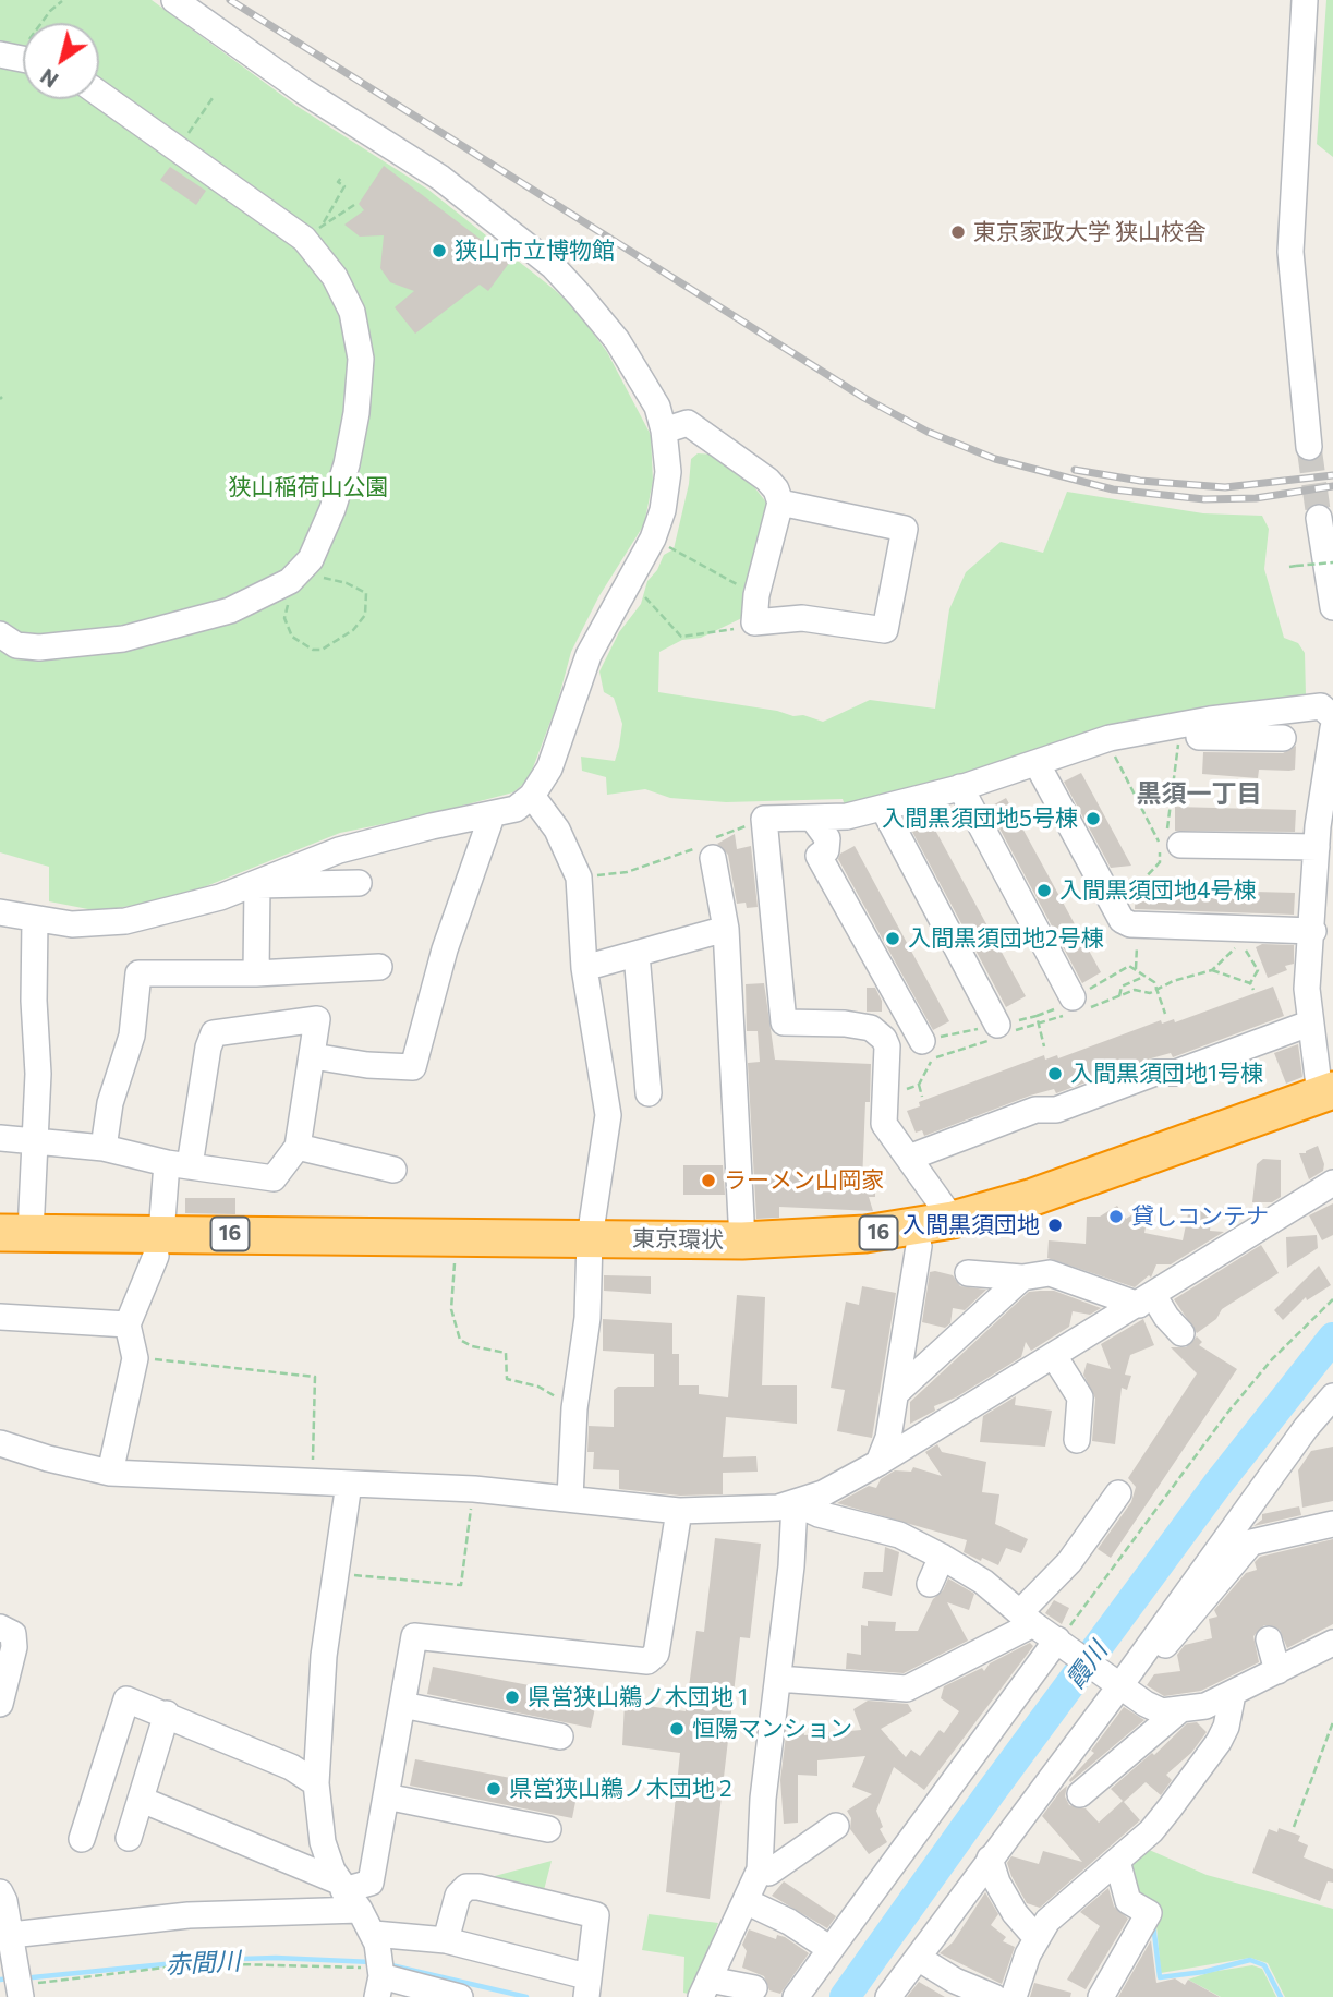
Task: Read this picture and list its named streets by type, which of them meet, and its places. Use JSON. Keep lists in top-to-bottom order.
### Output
{
  "streets": {
    "highway": ["16", "東京環状"]
  },
  "districts": ["黒須一丁目"],
  "water": ["霞川", "赤間川"],
  "parks": ["狭山稲荷山公園"],
  "places": [
    "東京家政大学 狭山校舎",
    "狭山市立博物館",
    "入間黒須団地5号棟",
    "入間黒須団地4号棟",
    "入間黒須団地2号棟",
    "入間黒須団地1号棟",
    "ラーメン山岡家",
    "貸しコンテナ",
    "入間黒須団地",
    "県営狭山鵜ノ木団地 1",
    "恒陽マンション",
    "県営狭山鵜ノ木団地 2"
  ],
  "north": "bottom left"
}
